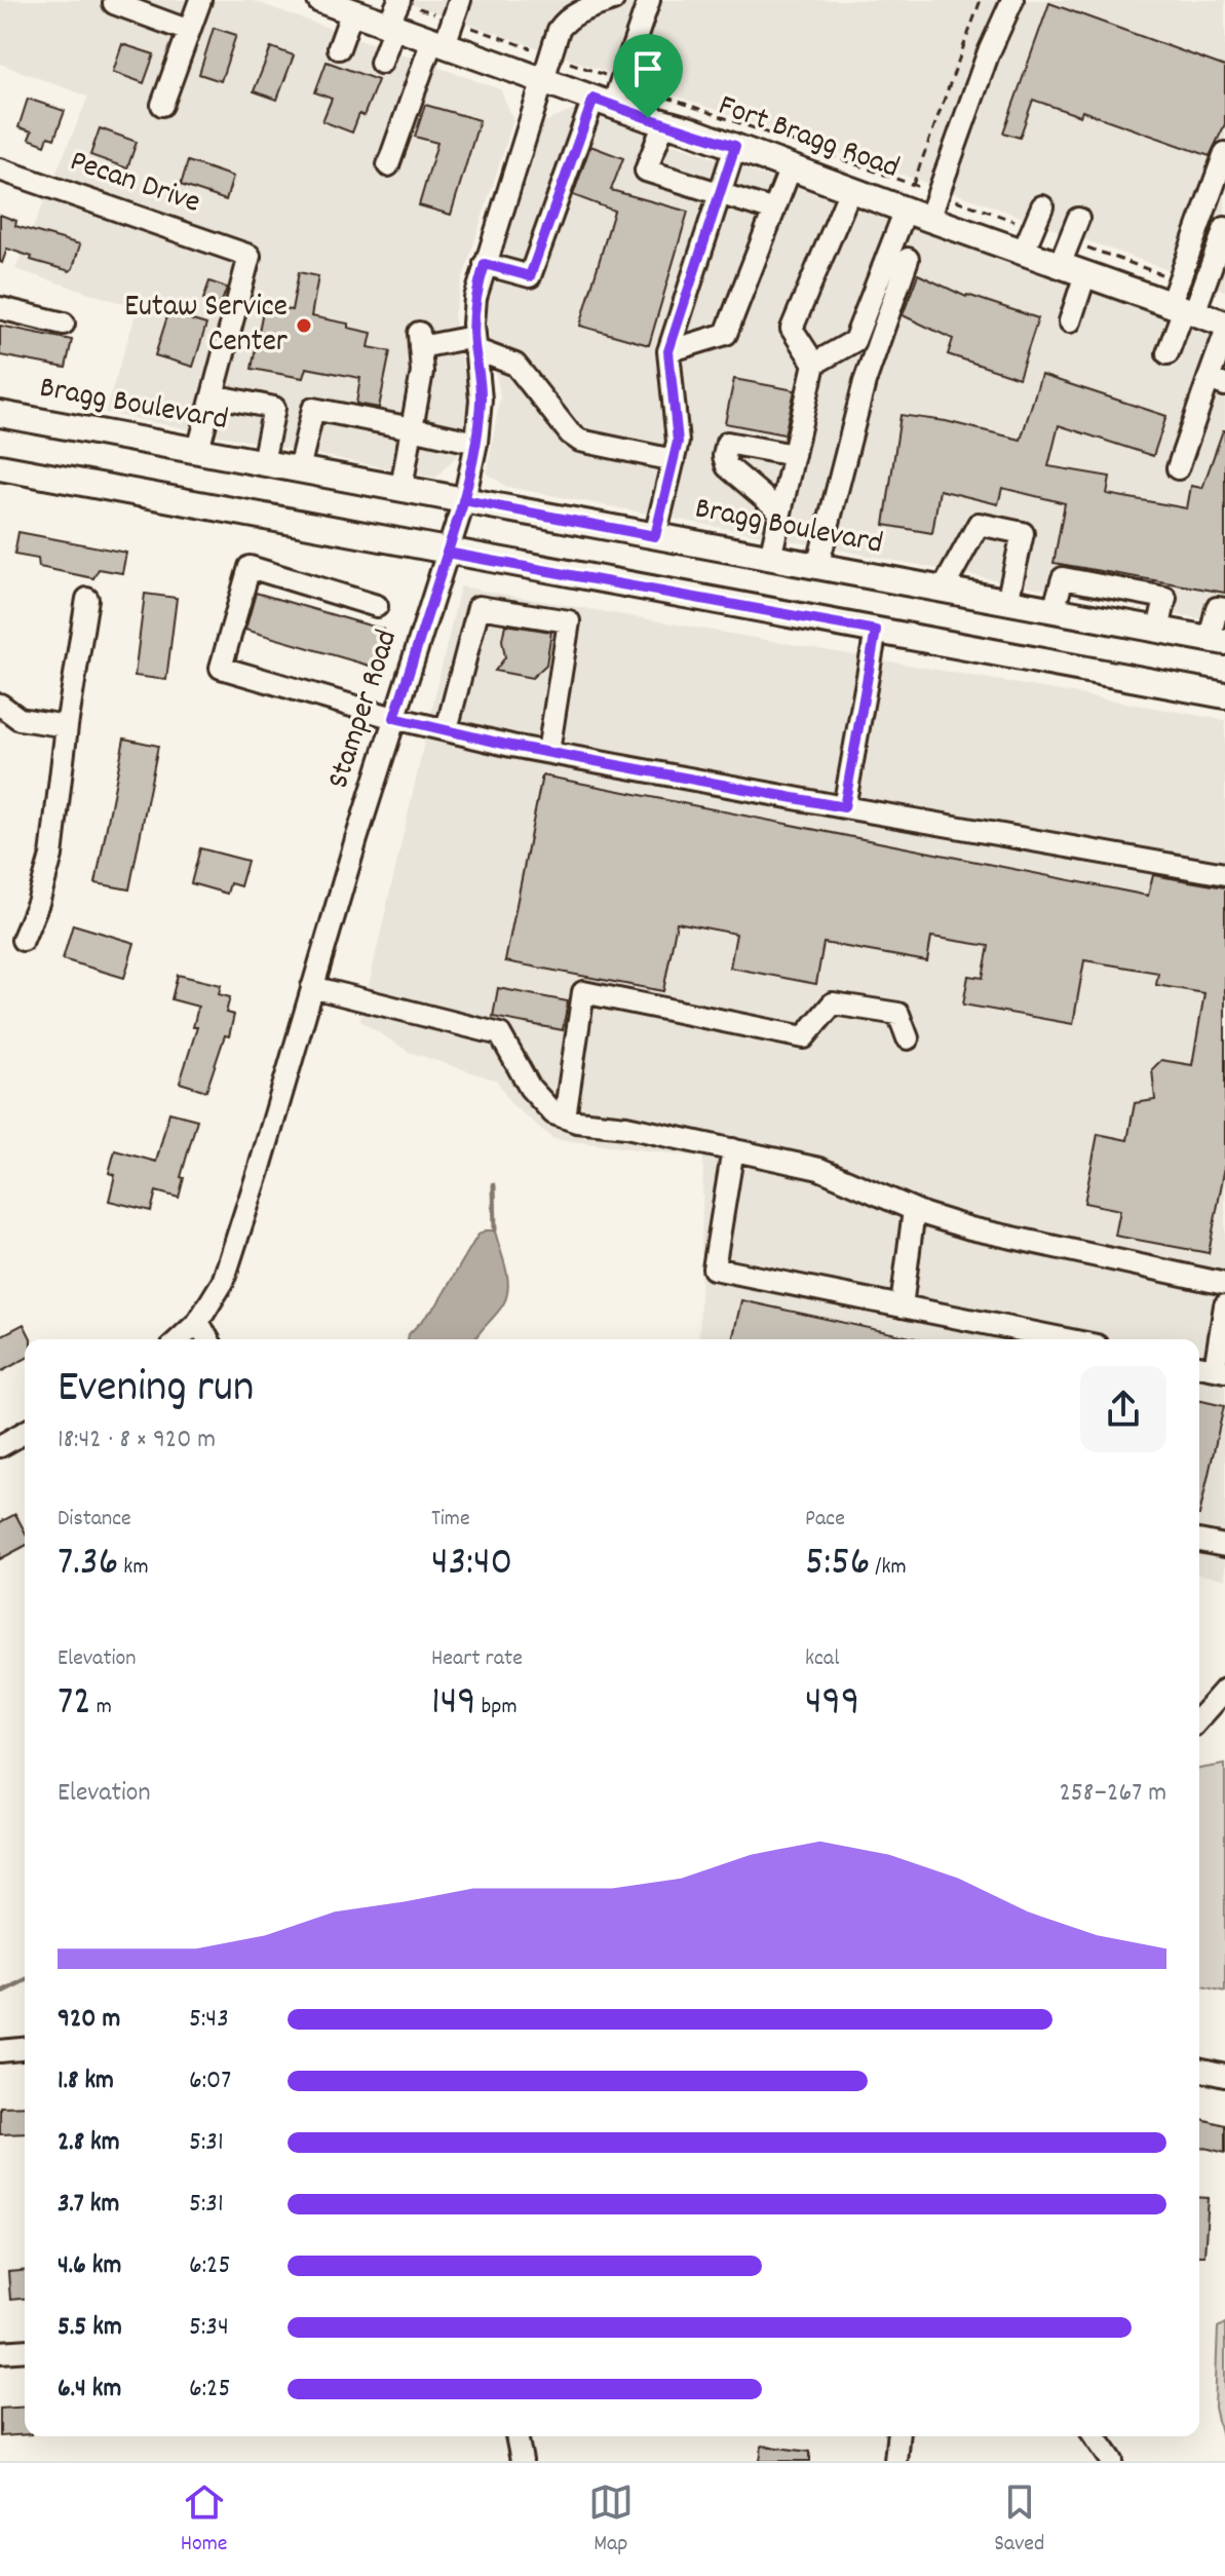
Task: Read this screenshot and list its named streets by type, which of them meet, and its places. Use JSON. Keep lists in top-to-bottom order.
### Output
{
  "streets": {
    "main road": ["Fort Bragg Road", "Bragg Boulevard"],
    "street": ["Pecan Drive", "Stamper Road"]
  },
  "crossings": [
    ["Fort Bragg Road", "Stamper Road"],
    ["Bragg Boulevard", "Stamper Road"]
  ],
  "places": ["Eutaw Service Center"],
  "page": {
    "heading": ["Evening run", "18:42 · 8 × 920 m"],
    "stats": [
      ["Distance", "7.36 km"],
      ["Time", "43:40"],
      ["Pace", "5:56 /km"],
      ["Elevation", "72 m"],
      ["Heart rate", "149 bpm"],
      ["kcal", "499"]
    ],
    "chart": ["Elevation", "258–267 m"],
    "list": [
      {
        "name": "920 m",
        "note": "5:43"
      },
      {
        "name": "1.8 km",
        "note": "6:07"
      },
      {
        "name": "2.8 km",
        "note": "5:31"
      },
      {
        "name": "3.7 km",
        "note": "5:31"
      },
      {
        "name": "4.6 km",
        "note": "6:25"
      },
      {
        "name": "5.5 km",
        "note": "5:34"
      },
      {
        "name": "6.4 km",
        "note": "6:25"
      }
    ],
    "tabs": ["Home", "Map", "Saved"]
  }
}
